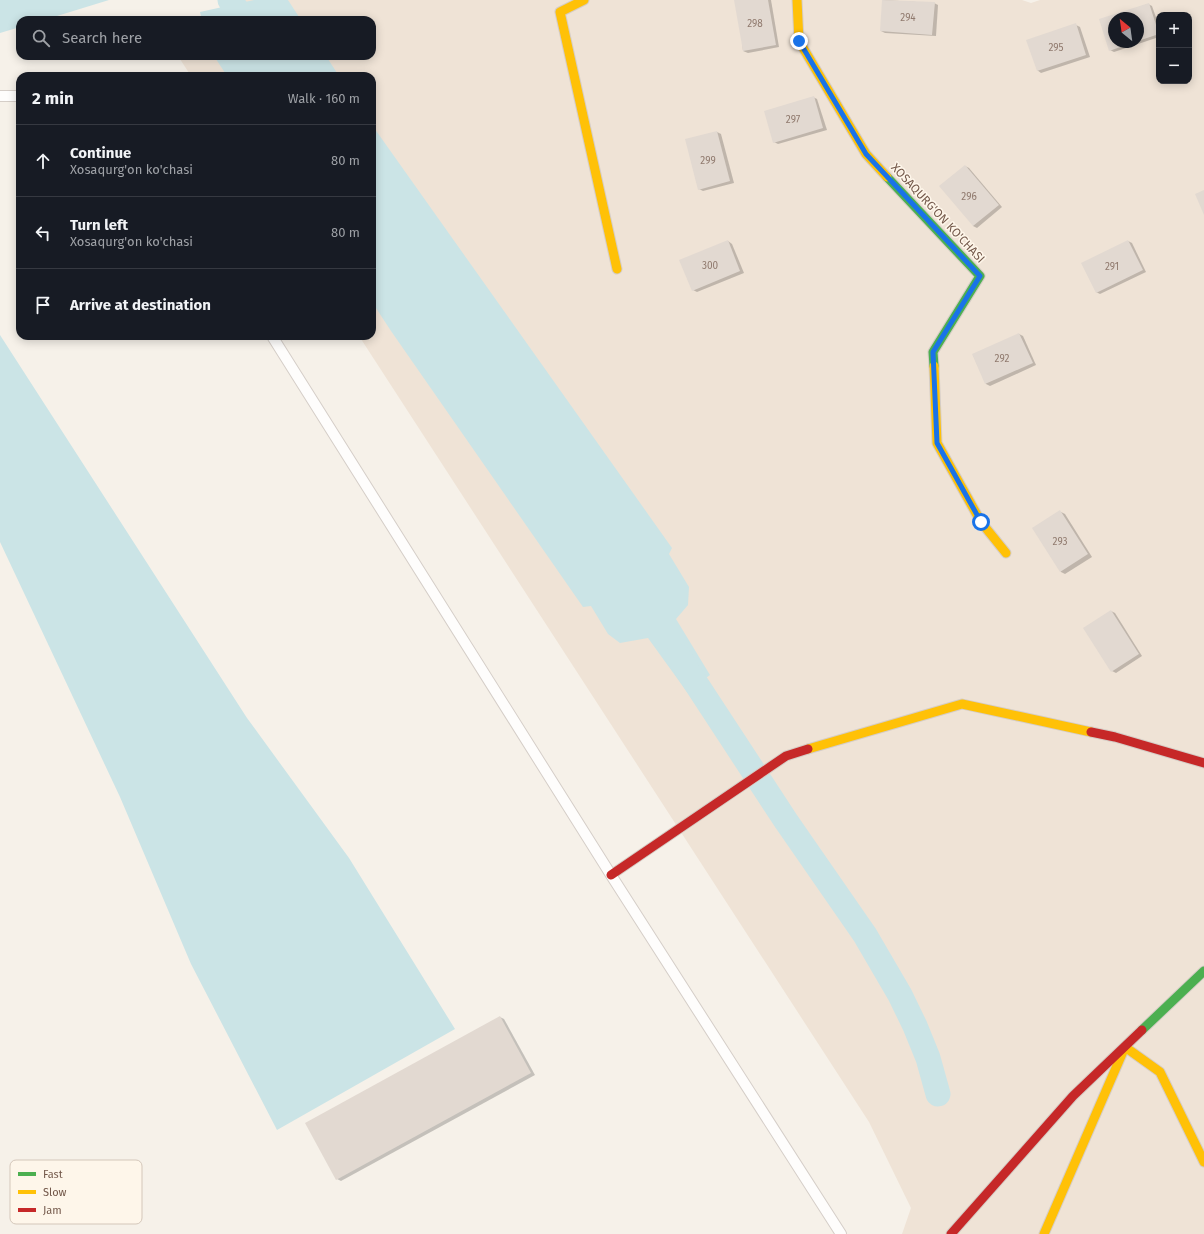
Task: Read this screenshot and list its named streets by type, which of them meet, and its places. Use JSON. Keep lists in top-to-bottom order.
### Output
{
  "streets": {
    "street": ["XOSAQURG'ON KO'CHASI"]
  },
  "house_numbers": [
    "294",
    "298",
    "295",
    "297",
    "299",
    "296",
    "300",
    "291",
    "292",
    "293"
  ],
  "legend": ["Fast", "Slow", "Jam"],
  "north": "top left",
  "page": {
    "map_buttons": ["+", "−"],
    "search": "Search here",
    "heading": ["2 min", "Walk · 160 m"],
    "list": [
      ["Continue", "Xosaqurg'on ko'chasi", "80 m"],
      ["Turn left", "Xosaqurg'on ko'chasi", "80 m"],
      "Arrive at destination"
    ]
  }
}
